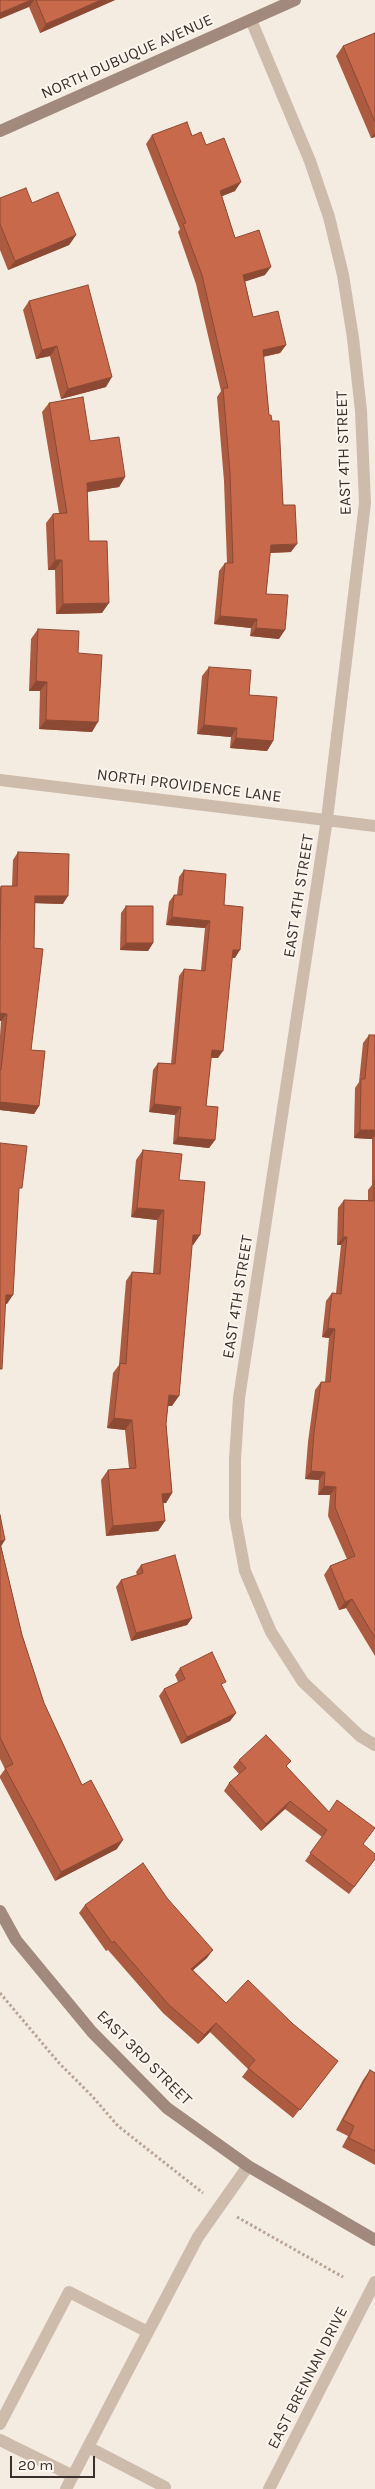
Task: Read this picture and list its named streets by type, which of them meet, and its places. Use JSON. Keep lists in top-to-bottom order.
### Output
{
  "streets": {
    "street": [
      "NORTH DUBUQUE AVENUE",
      "EAST 4TH STREET",
      "NORTH PROVIDENCE LANE",
      "EAST 3RD STREET",
      "EAST BRENNAN DRIVE"
    ]
  },
  "crossings": [
    ["NORTH DUBUQUE AVENUE", "EAST 4TH STREET"],
    ["EAST 4TH STREET", "NORTH PROVIDENCE LANE"]
  ],
  "scale_bar": "20 m"
}
